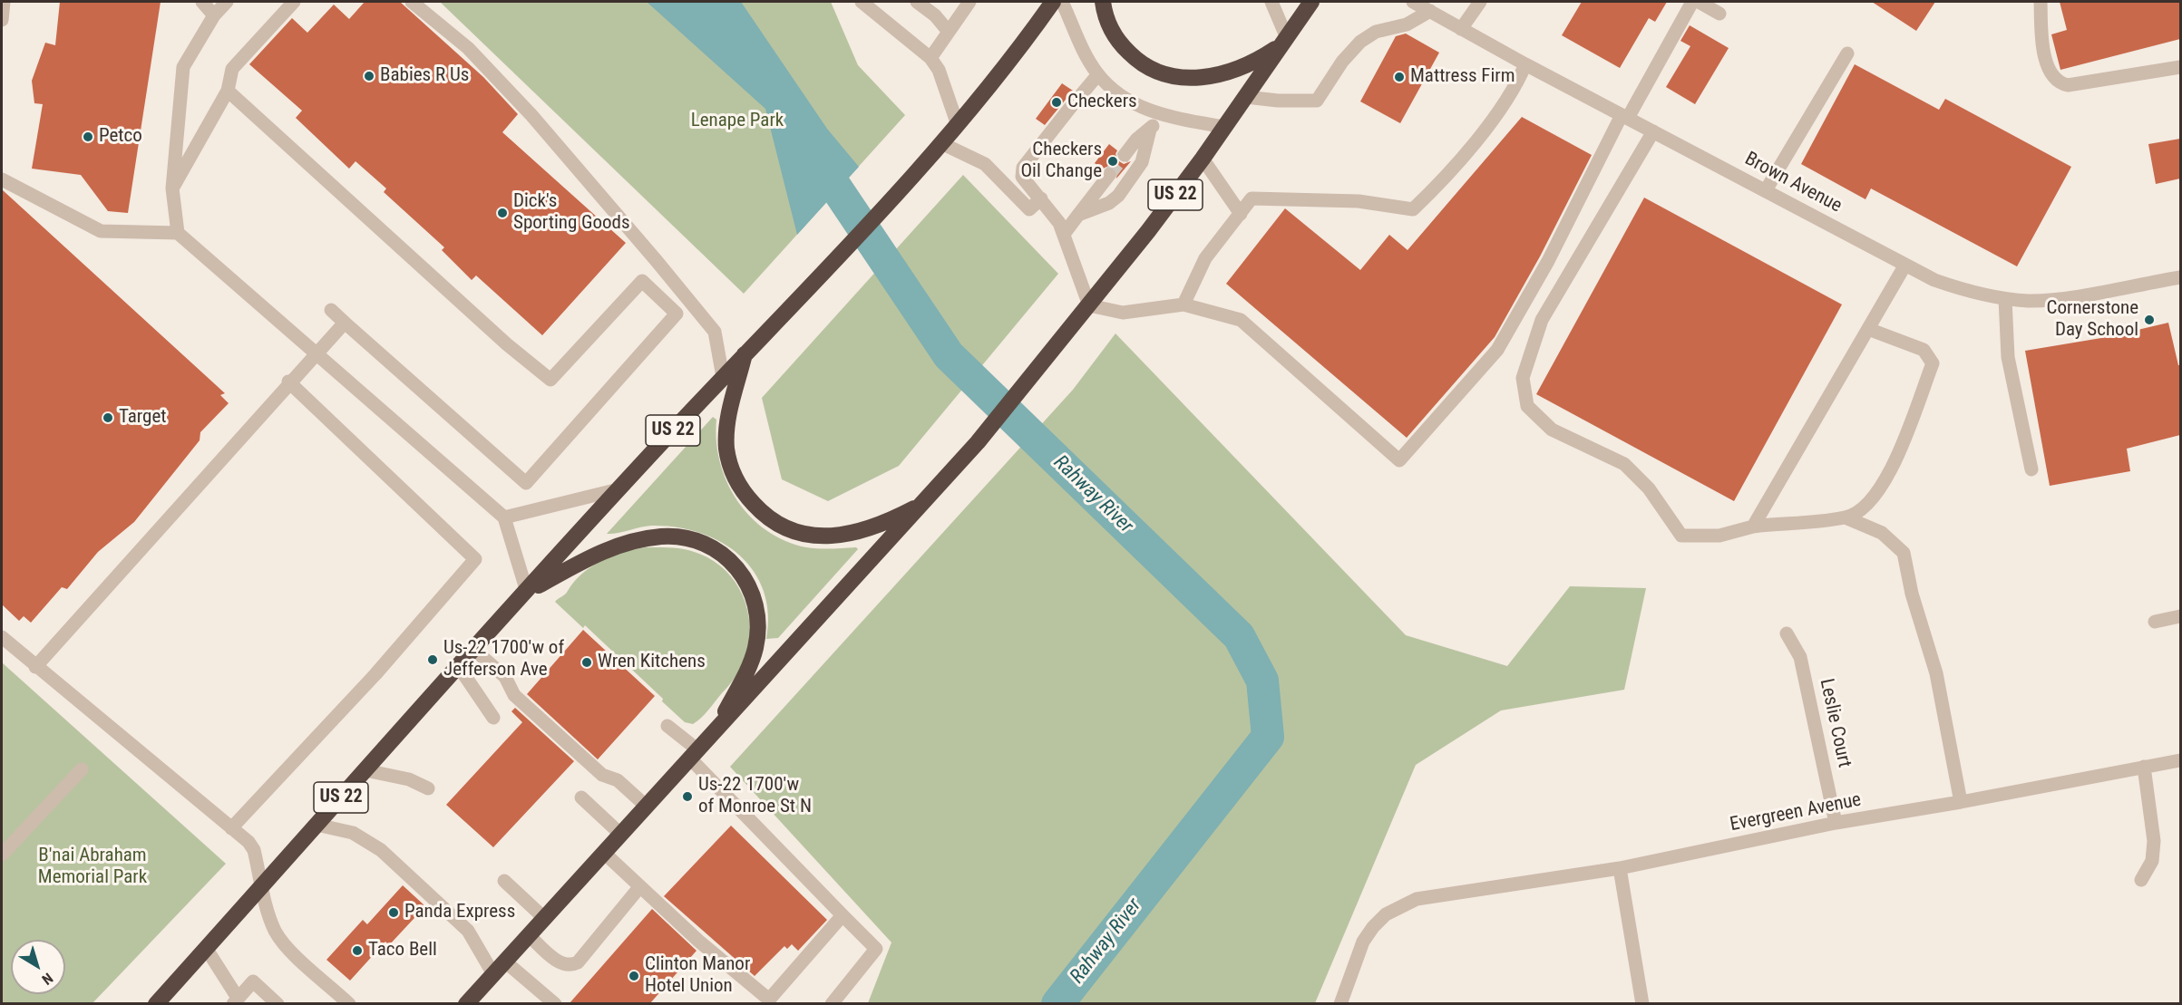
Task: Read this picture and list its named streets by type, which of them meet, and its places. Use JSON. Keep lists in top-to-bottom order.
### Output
{
  "streets": {
    "highway": ["US 22"],
    "street": ["Brown Avenue", "Leslie Court", "Evergreen Avenue"]
  },
  "crossings": [
    ["Leslie Court", "Evergreen Avenue"]
  ],
  "water": ["Rahway River"],
  "parks": ["Lenape Park", "B'nai Abraham Memorial Park"],
  "places": [
    "Babies R Us",
    "Mattress Firm",
    "Checkers",
    "Petco",
    "Checkers Oil Change",
    "Dick's Sporting Goods",
    "Cornerstone Day School",
    "Target",
    "Us-22 1700'w of Jefferson Ave",
    "Wren Kitchens",
    "Us-22 1700'w of Monroe St N",
    "Panda Express",
    "Taco Bell",
    "Clinton Manor Hotel Union"
  ],
  "north": "bottom right"
}
